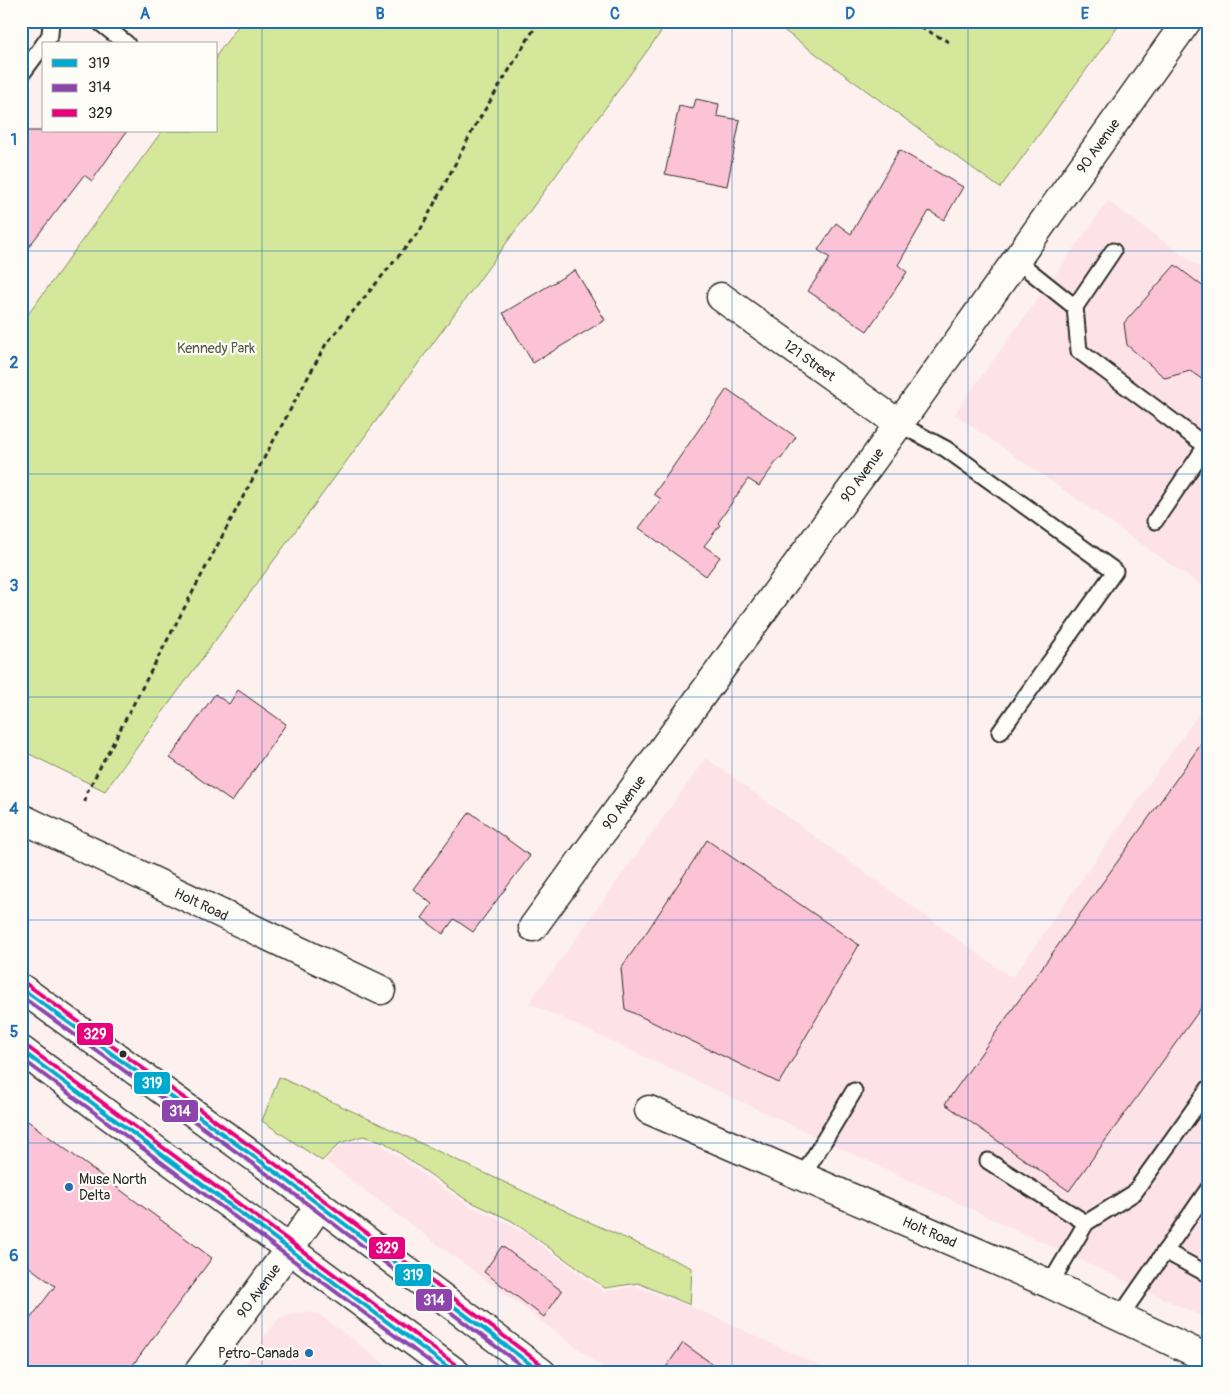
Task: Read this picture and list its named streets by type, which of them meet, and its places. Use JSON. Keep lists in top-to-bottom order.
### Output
{
  "streets": {
    "street": ["90 Avenue", "121 Street", "Holt Road"]
  },
  "crossings": [
    ["90 Avenue", "121 Street"]
  ],
  "parks": ["Kennedy Park"],
  "places": ["Muse North Delta", "Petro-Canada"],
  "lines": ["transit line 329", "transit line 319", "transit line 314"],
  "legend": ["319", "314", "329"],
  "grid": {
    "columns": [
      "A",
      "B",
      "C",
      "D",
      "E"
    ],
    "rows": [
      "1",
      "2",
      "3",
      "4",
      "5",
      "6"
    ]
  }
}
